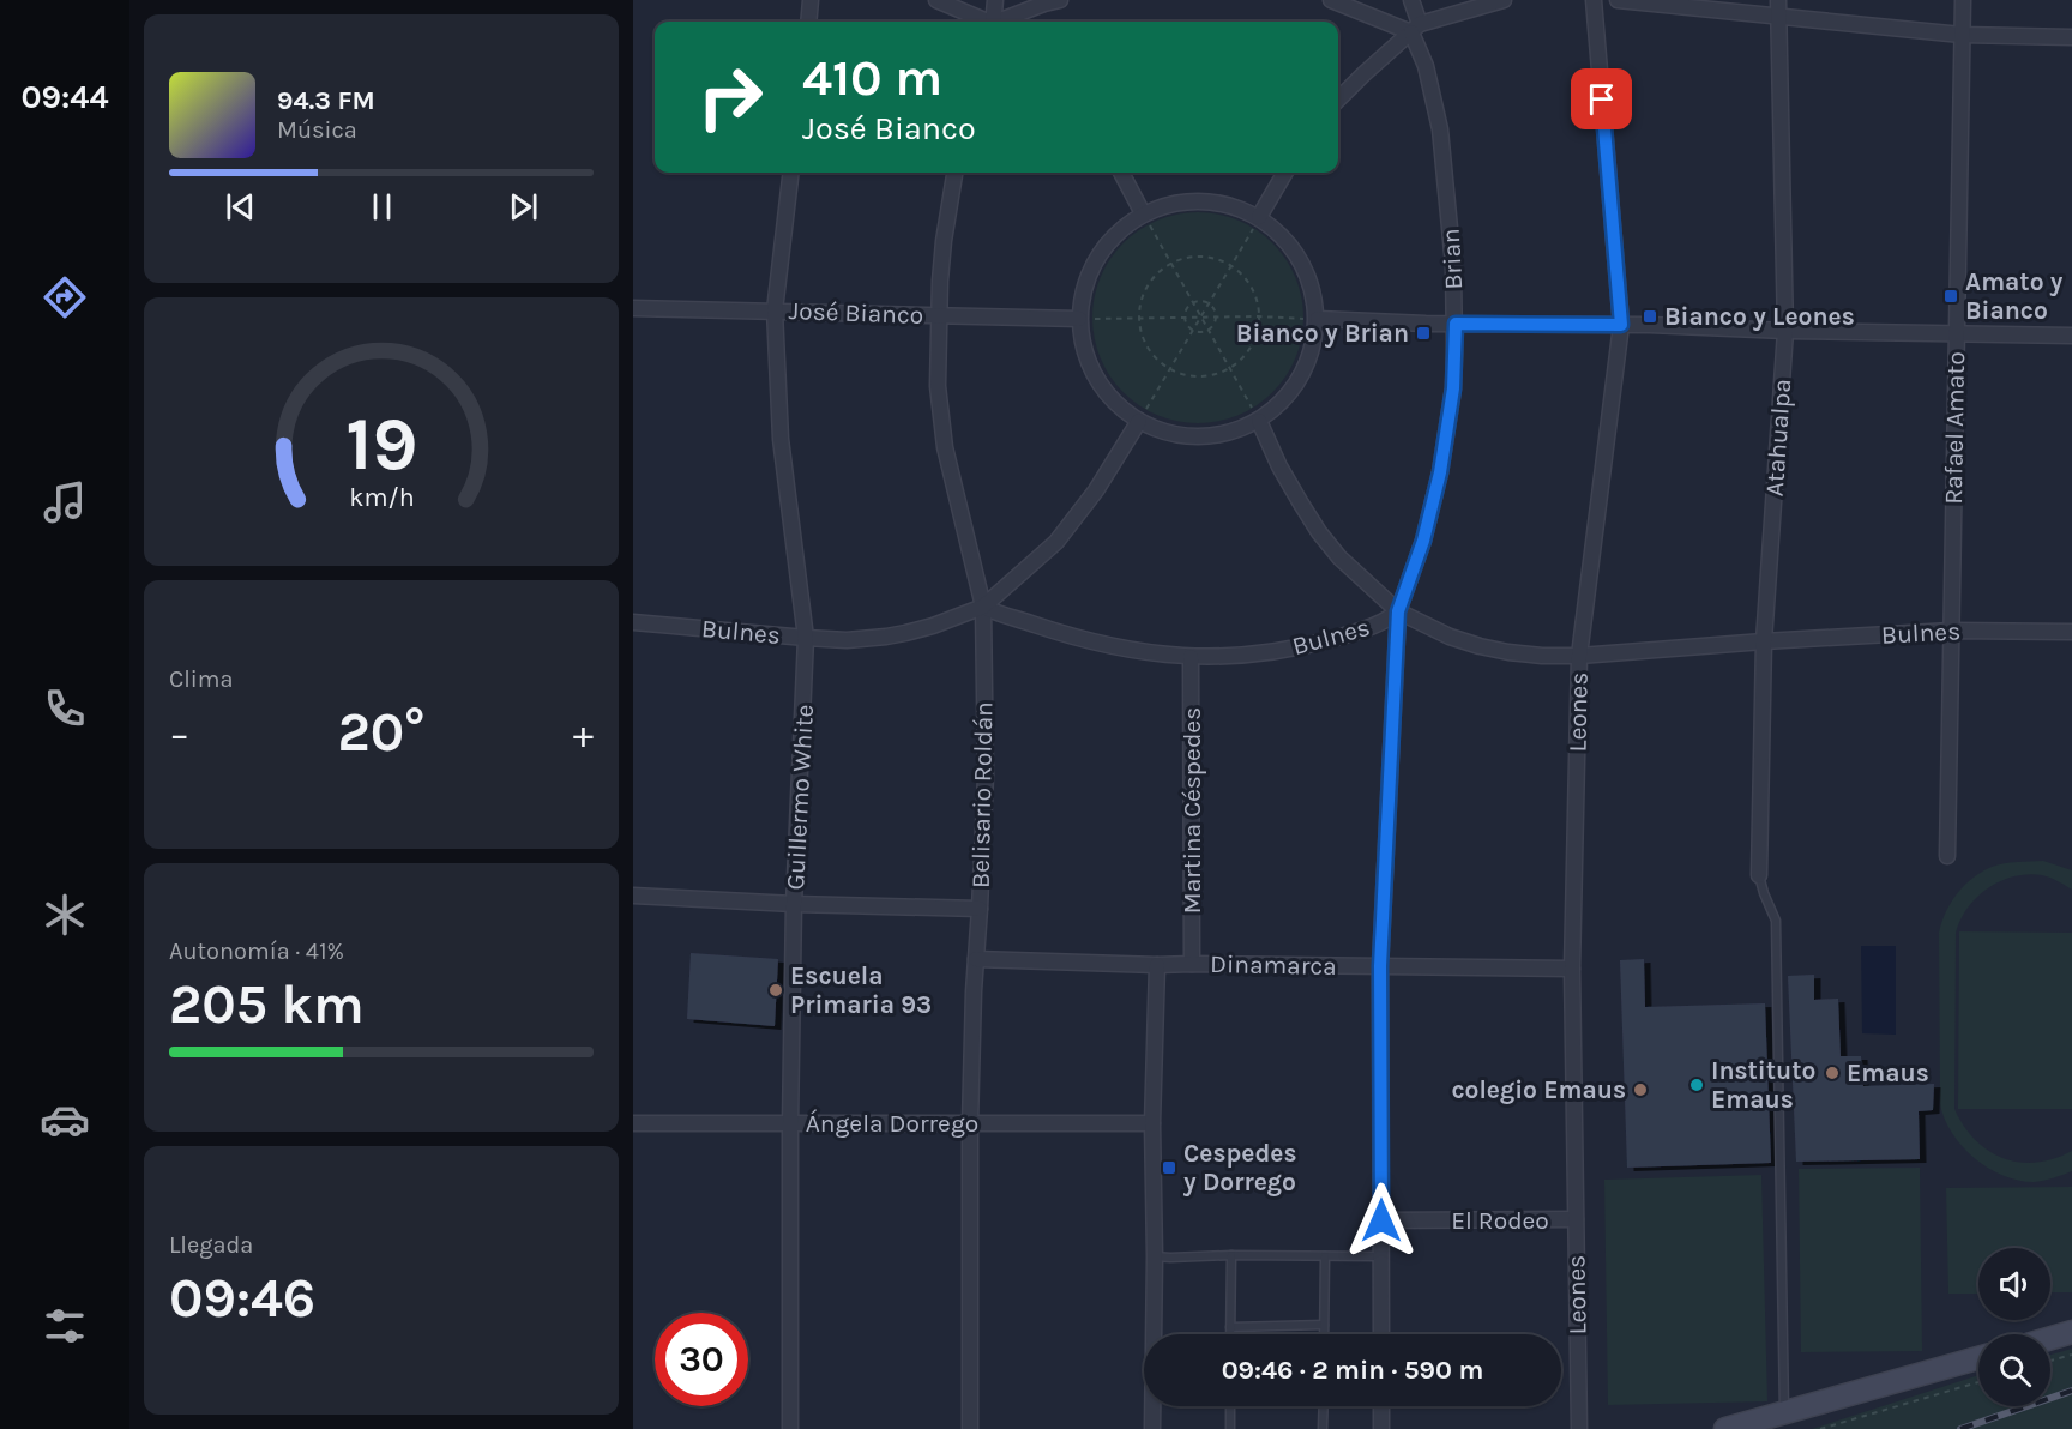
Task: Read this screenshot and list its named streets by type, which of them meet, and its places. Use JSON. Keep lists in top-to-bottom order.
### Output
{
  "streets": {
    "street": [
      "Brian",
      "José Bianco",
      "Rafael Amato",
      "Atahualpa",
      "Bulnes",
      "Leones",
      "Belisario Roldán",
      "Guillermo White",
      "Martina Céspedes",
      "Dinamarca",
      "Ángela Dorrego",
      "El Rodeo"
    ]
  },
  "crossings": [
    ["Brian", "Bulnes"],
    ["Brian", "Dinamarca"],
    ["Brian", "El Rodeo"],
    ["José Bianco", "Belisario Roldán"],
    ["José Bianco", "Guillermo White"],
    ["Rafael Amato", "Bulnes"],
    ["Atahualpa", "Bulnes"],
    ["Bulnes", "Leones"],
    ["Bulnes", "Belisario Roldán"],
    ["Bulnes", "Guillermo White"],
    ["Bulnes", "Martina Céspedes"],
    ["Leones", "Dinamarca"],
    ["Leones", "El Rodeo"],
    ["Belisario Roldán", "Dinamarca"],
    ["Belisario Roldán", "Ángela Dorrego"],
    ["Guillermo White", "Ángela Dorrego"],
    ["Martina Céspedes", "Dinamarca"]
  ],
  "places": {
    "transit": [
      "Amato y Bianco",
      "Bianco y Leones",
      "Bianco y Brian",
      "Cespedes y Dorrego"
    ],
    "other": [
      "Escuela Primaria 93",
      "Emaus",
      "Instituto Emaus",
      "colegio Emaus"
    ]
  },
  "page": {
    "tabs": "09:44",
    "turn": ["410 m", "José Bianco"],
    "song": ["94.3 FM", "Música"],
    "tile": [
      "Clima",
      ["Autonomía · 41%", "205 km"],
      ["Llegada", "09:46"]
    ],
    "heat": ["−", "20°", "+"],
    "limit": "30",
    "trip": "09:46 · 2 min · 590 m",
    "gauge": ["19", "km/h"]
  }
}
